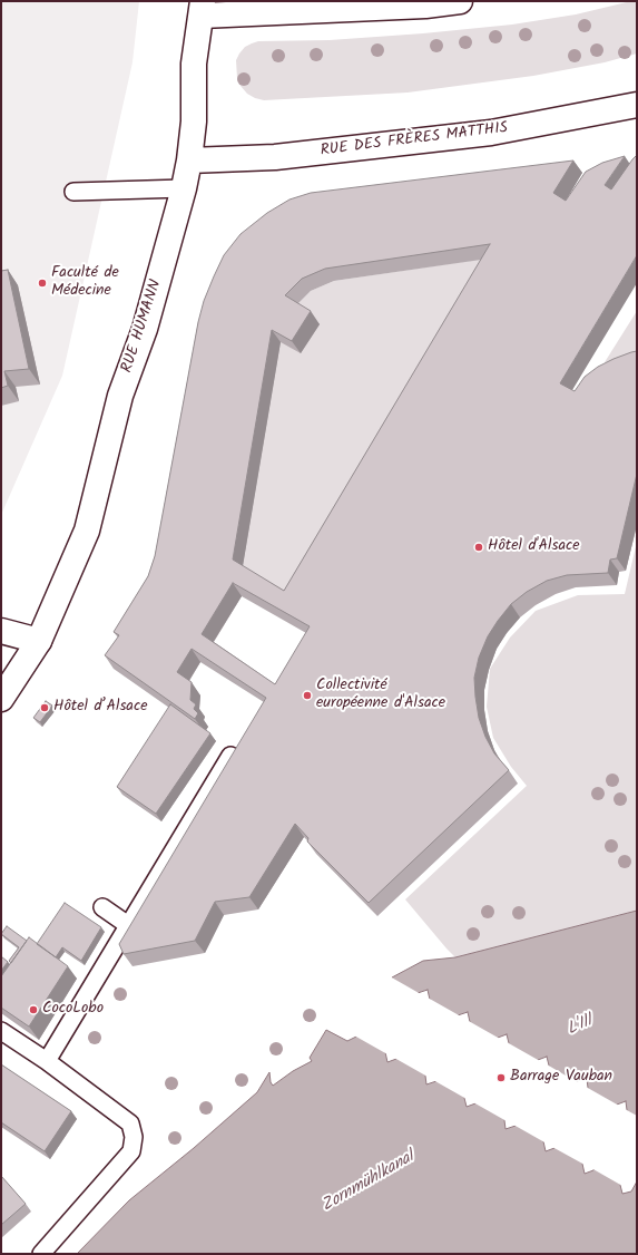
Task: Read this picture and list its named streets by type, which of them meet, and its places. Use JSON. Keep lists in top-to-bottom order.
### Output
{
  "streets": {
    "street": ["RUE DES FRÈRES MATTHIS", "RUE HUMANN"]
  },
  "crossings": [
    ["RUE DES FRÈRES MATTHIS", "RUE HUMANN"]
  ],
  "water": ["L'Ill", "Zornmühlkanal"],
  "places": [
    "Faculté de Médecine",
    "Hôtel d'Alsace",
    "Collectivité européenne d'Alsace",
    "Hôtel d’Alsace",
    "CocoLobo",
    "Barrage Vauban"
  ]
}
